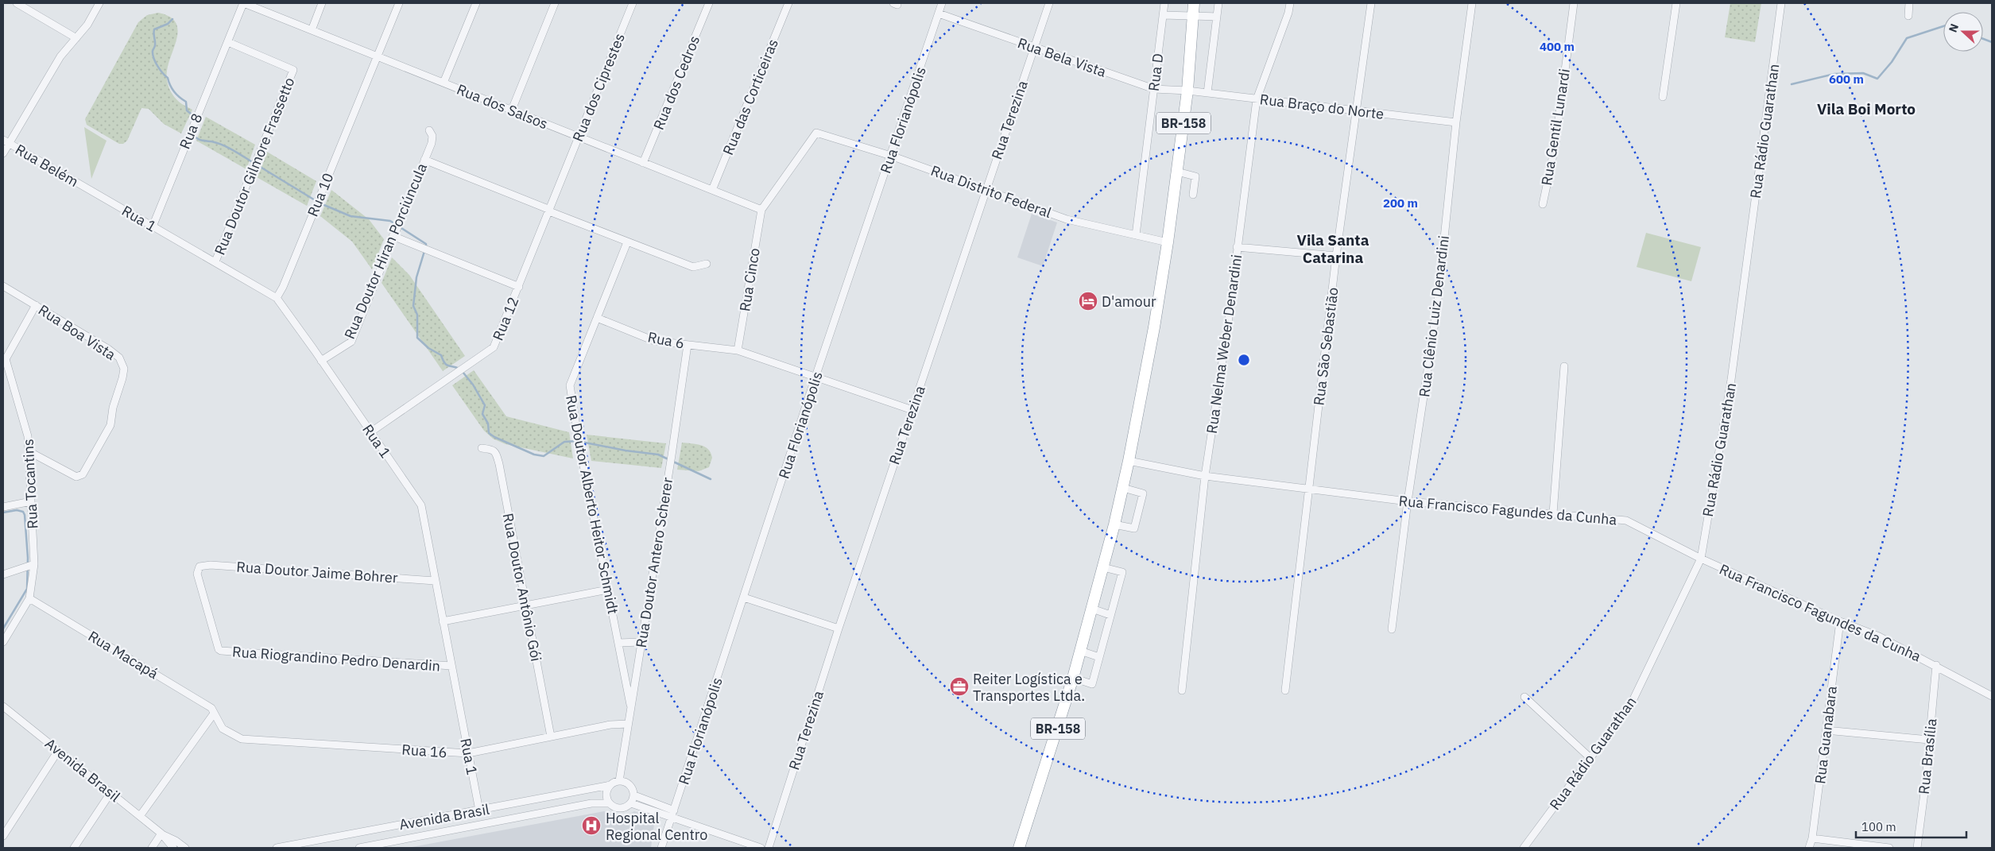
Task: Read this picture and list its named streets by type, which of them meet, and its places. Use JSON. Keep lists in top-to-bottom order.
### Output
{
  "streets": {
    "highway": ["BR-158"],
    "street": [
      "Rua Bela Vista",
      "Rua D",
      "Rua dos Cedros",
      "Rua dos Ciprestes",
      "Rua das Corticeiras",
      "Rua dos Salsos",
      "Rua Braço do Norte",
      "Rua Florianópolis",
      "Rua Terezina",
      "Rua Gentil Lunardi",
      "Rua 8",
      "Rua Rádio Guarathan",
      "Rua Belém",
      "Rua Doutor Gilmore Frassetto",
      "Rua Distrito Federal",
      "Rua 10",
      "Rua 1",
      "Rua Doutor Hiran Porciúncula",
      "Rua Cinco",
      "Rua Clênio Luiz Denardini",
      "Rua 12",
      "Rua Boa Vista",
      "Rua 6",
      "Rua Nelma Weber Denardini",
      "Rua São Sebastião",
      "Rua Tocantins",
      "Rua Doutor Alberto Heitor Schmidt",
      "Rua Francisco Fagundes da Cunha",
      "Rua Doutor Antero Scherer",
      "Rua Doutor Jaime Bohrer",
      "Rua Doutor Antônio Gói",
      "Rua Macapá",
      "Rua Riograndino Pedro Denardin",
      "Rua Guanabara",
      "Rua 16",
      "Rua Brasília",
      "Avenida Brasil"
    ]
  },
  "crossings": [
    ["Rua Bela Vista", "Rua D"],
    ["Rua Bela Vista", "Rua Braço do Norte"],
    ["Rua Bela Vista", "Rua Florianópolis"],
    ["Rua Bela Vista", "Rua Terezina"],
    ["Rua Bela Vista", "BR-158"],
    ["Rua D", "Rua Distrito Federal"],
    ["Rua dos Cedros", "Rua dos Salsos"],
    ["Rua dos Ciprestes", "Rua dos Salsos"],
    ["Rua dos Ciprestes", "Rua 12"],
    ["Rua das Corticeiras", "Rua dos Salsos"],
    ["Rua dos Salsos", "Rua 8"],
    ["Rua dos Salsos", "Rua Distrito Federal"],
    ["Rua dos Salsos", "Rua 10"],
    ["Rua dos Salsos", "Rua Cinco"],
    ["Rua Braço do Norte", "BR-158"],
    ["Rua Braço do Norte", "Rua Clênio Luiz Denardini"],
    ["Rua Braço do Norte", "Rua Nelma Weber Denardini"],
    ["Rua Braço do Norte", "Rua São Sebastião"],
    ["Rua Florianópolis", "Rua Distrito Federal"],
    ["Rua Florianópolis", "Rua 6"],
    ["Rua Florianópolis", "Avenida Brasil"],
    ["Rua Terezina", "Rua Distrito Federal"],
    ["Rua Terezina", "Rua 6"],
    ["BR-158", "Rua Distrito Federal"],
    ["BR-158", "Rua Francisco Fagundes da Cunha"],
    ["Rua 8", "Rua Doutor Gilmore Frassetto"],
    ["Rua 8", "Rua 1"],
    ["Rua Rádio Guarathan", "Rua Francisco Fagundes da Cunha"],
    ["Rua Belém", "Rua 1"],
    ["Rua Doutor Gilmore Frassetto", "Rua 1"],
    ["Rua Distrito Federal", "Rua Cinco"],
    ["Rua 10", "Rua 1"],
    ["Rua 1", "Rua Doutor Hiran Porciúncula"],
    ["Rua 1", "Rua 12"],
    ["Rua 1", "Rua Doutor Jaime Bohrer"],
    ["Rua 1", "Rua Riograndino Pedro Denardin"],
    ["Rua 1", "Rua 16"],
    ["Rua 1", "Avenida Brasil"],
    ["Rua Cinco", "Rua 6"],
    ["Rua Clênio Luiz Denardini", "Rua Francisco Fagundes da Cunha"],
    ["Rua Boa Vista", "Rua Tocantins"],
    ["Rua 6", "Rua Doutor Alberto Heitor Schmidt"],
    ["Rua 6", "Rua Doutor Antero Scherer"],
    ["Rua Nelma Weber Denardini", "Rua Francisco Fagundes da Cunha"],
    ["Rua São Sebastião", "Rua Francisco Fagundes da Cunha"],
    ["Rua Tocantins", "Rua Macapá"],
    ["Rua Doutor Alberto Heitor Schmidt", "Rua Doutor Antero Scherer"],
    ["Rua Francisco Fagundes da Cunha", "Rua Guanabara"],
    ["Rua Francisco Fagundes da Cunha", "Rua Brasília"],
    ["Rua Doutor Antero Scherer", "Rua 16"],
    ["Rua Doutor Antero Scherer", "Avenida Brasil"],
    ["Rua Doutor Jaime Bohrer", "Rua Riograndino Pedro Denardin"],
    ["Rua Doutor Antônio Gói", "Rua 16"],
    ["Rua Macapá", "Rua 16"]
  ],
  "districts": ["Vila Boi Morto", "Vila Santa Catarina"],
  "places": {
    "hotel": ["D'amour"],
    "office": ["Reiter Logística e Transportes Ltda."],
    "hospital": ["Hospital Regional Centro"]
  },
  "scale_bar": "100 m",
  "north": "left",
  "rings": ["400 m", "600 m", "200 m"]
}
